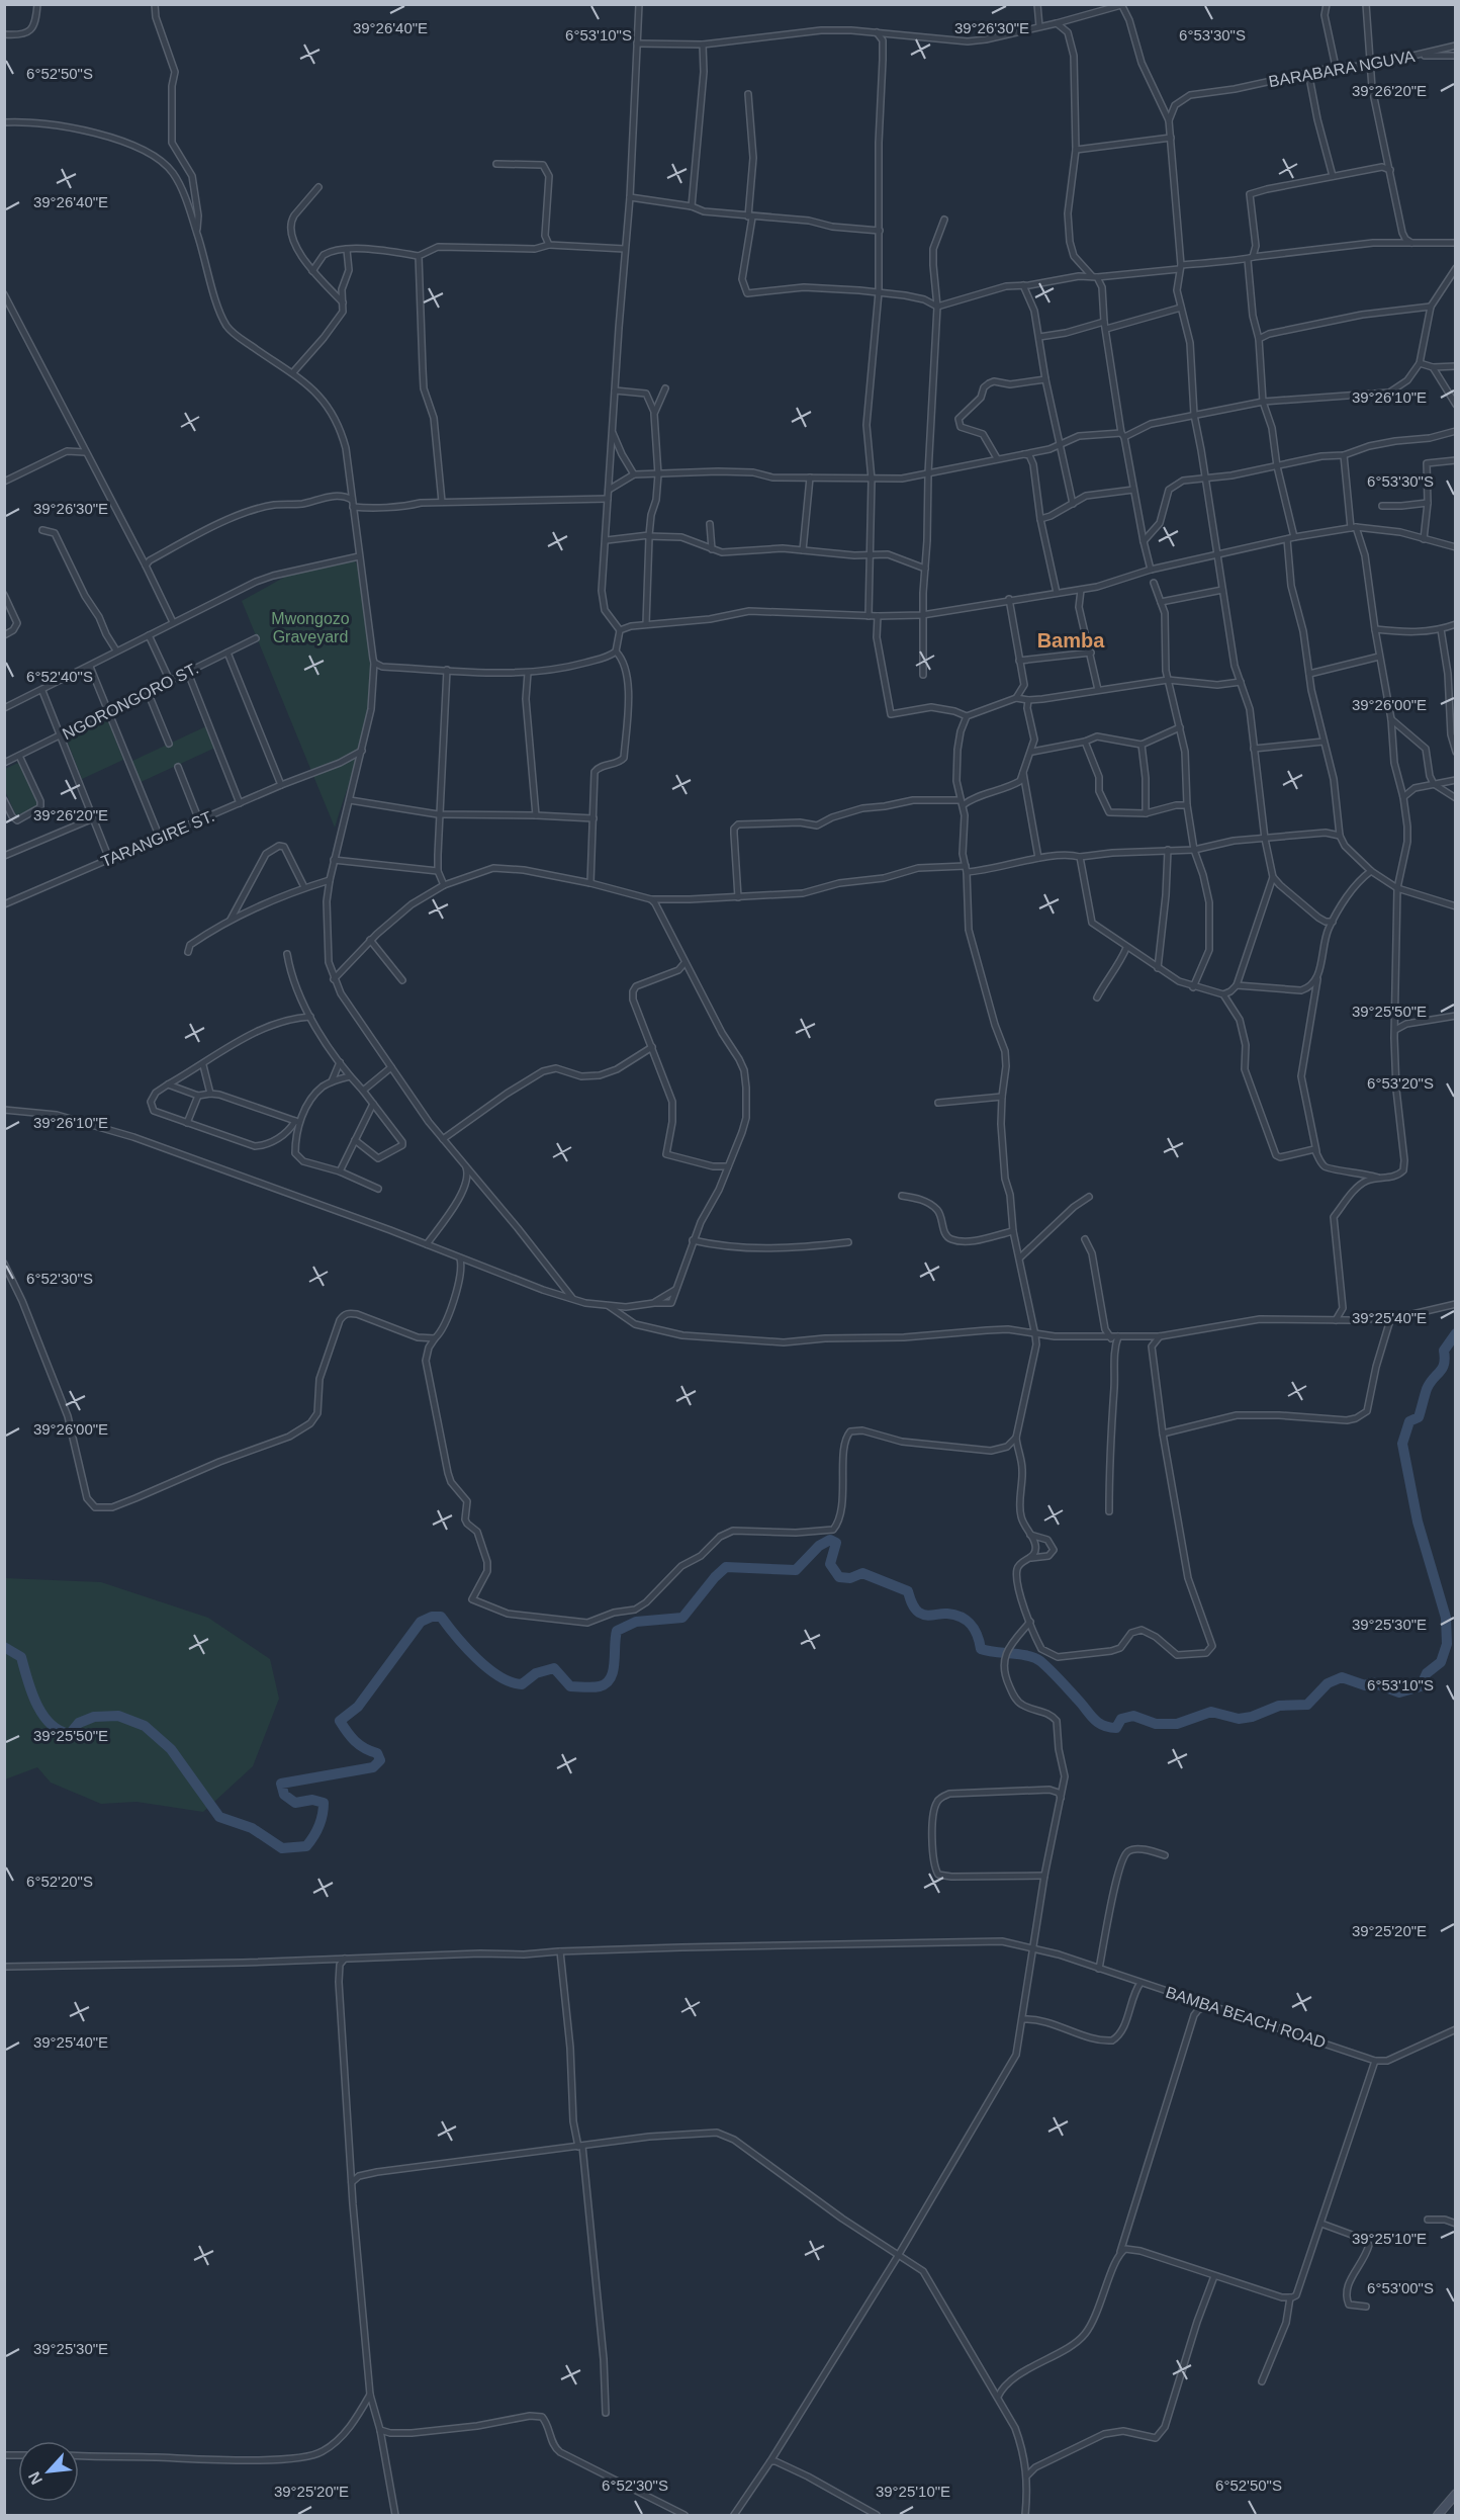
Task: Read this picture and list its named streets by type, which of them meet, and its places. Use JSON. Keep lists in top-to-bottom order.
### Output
{
  "streets": {
    "street": [
      "BARABARA NGUVA",
      "NGORONGORO ST.",
      "TARANGIRE ST.",
      "BAMBA BEACH ROAD"
    ]
  },
  "districts": ["Bamba"],
  "parks": ["Mwongozo Graveyard"],
  "north": "bottom left",
  "coordinates": [
    "39°26'40\"E",
    "39°26'30\"E",
    "6°53'10\"S",
    "6°53'30\"S",
    "6°52'50\"S",
    "39°26'20\"E",
    "39°26'10\"E",
    "6°52'40\"S",
    "39°26'00\"E",
    "39°25'50\"E",
    "6°53'20\"S",
    "6°52'30\"S",
    "39°25'40\"E",
    "39°25'30\"E",
    "6°52'20\"S",
    "39°25'20\"E",
    "39°25'10\"E",
    "6°53'00\"S"
  ]
}
